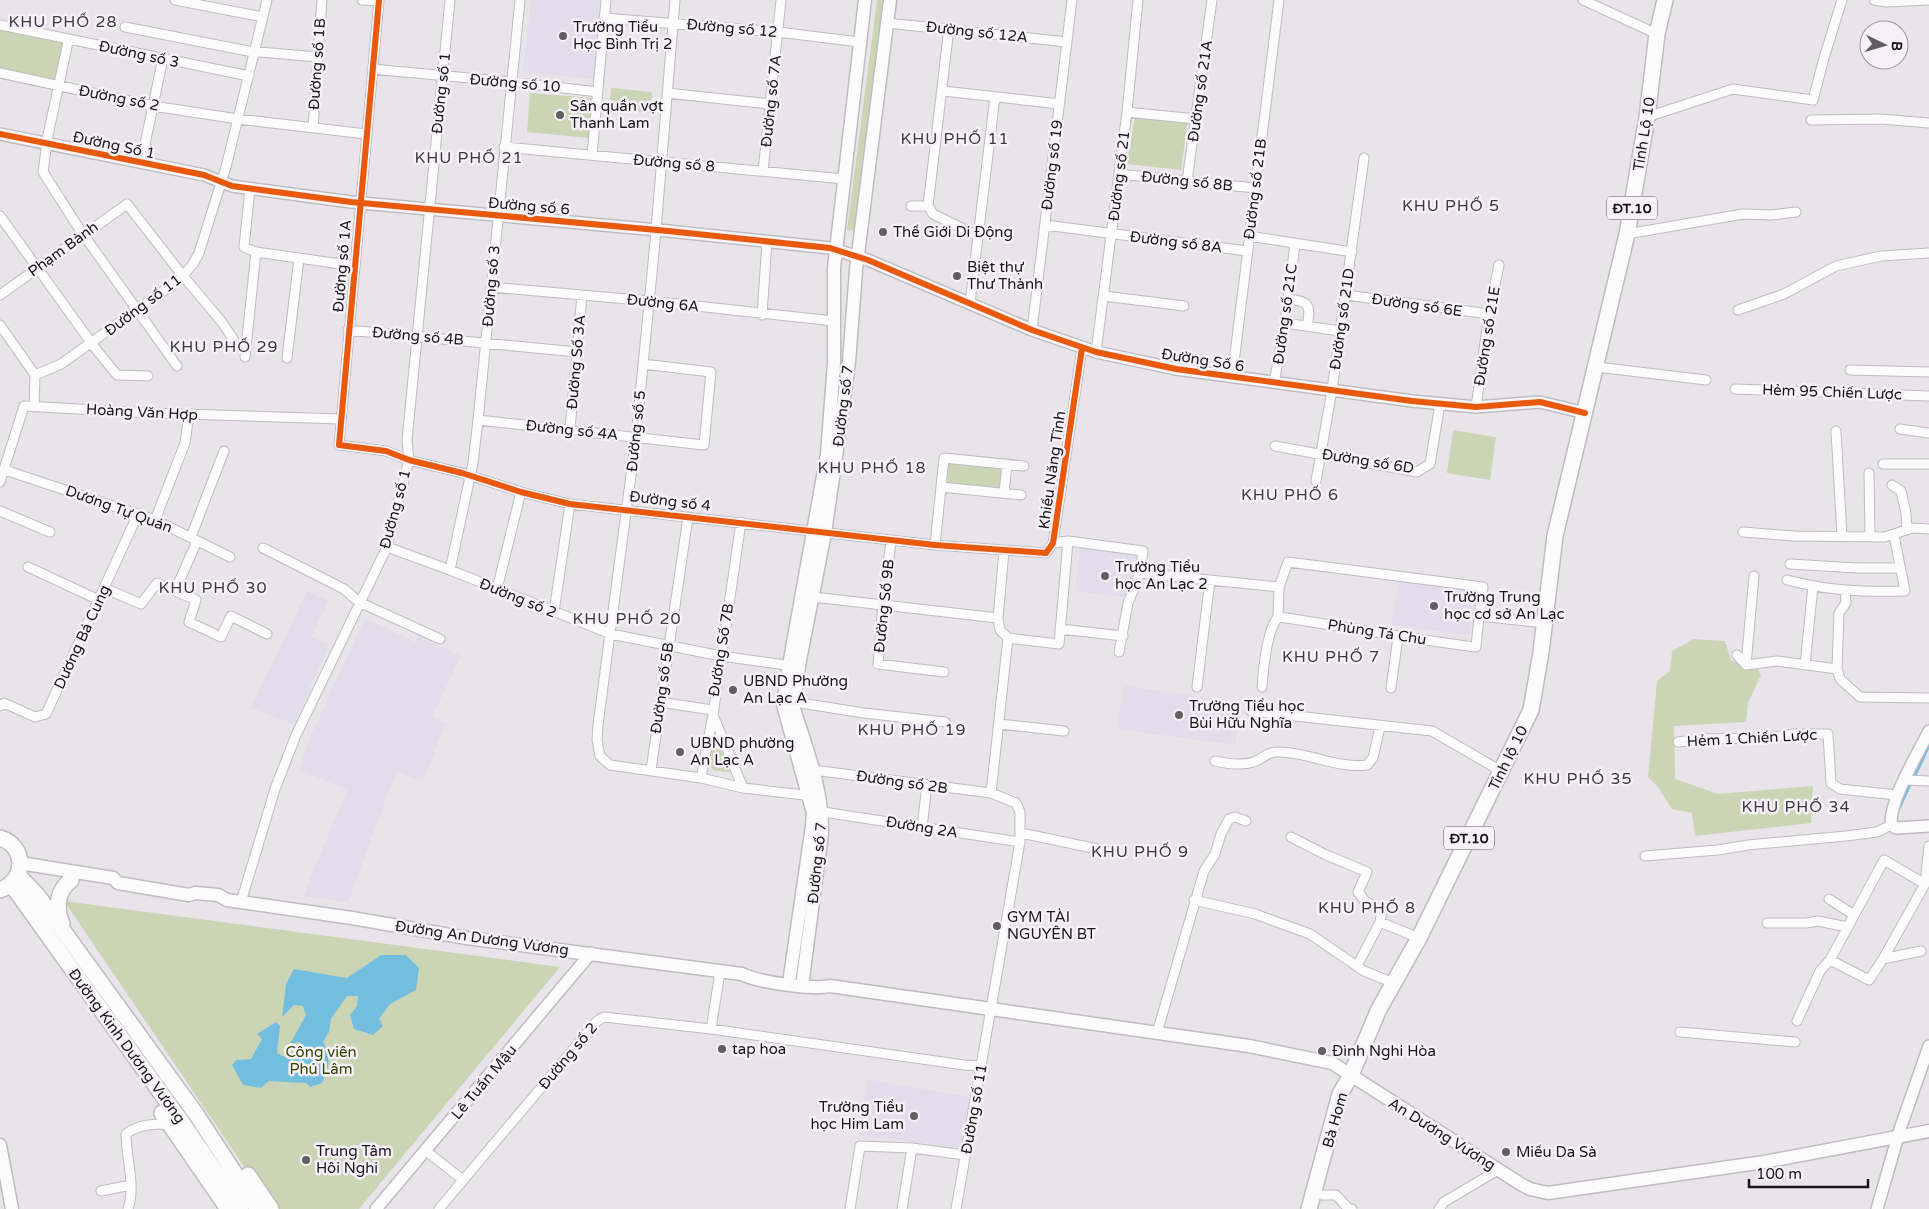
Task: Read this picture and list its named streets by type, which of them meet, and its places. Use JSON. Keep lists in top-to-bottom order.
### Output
{
  "streets": {
    "main road": [
      "Tỉnh Lộ 10",
      "ĐT.10",
      "Đường số 7",
      "Tỉnh lộ 10",
      "Đường An Dương Vương",
      "Đường Kinh Dương Vương",
      "Bà Hom",
      "An Dương Vương"
    ],
    "street": [
      "Đường số 12",
      "Đường số 12A",
      "Đường số 3",
      "Đường số 1B",
      "Đường số 10",
      "Đường số 21A",
      "Đường số 1",
      "Đường số 2",
      "Đường số 7A",
      "Đường Số 1",
      "Đường số 8",
      "Đường số 19",
      "Đường số 21",
      "Đường số 8B",
      "Đường số 21B",
      "Đường số 6",
      "Đường số 8A",
      "Phạm Bành",
      "Đường số 1A",
      "Đường 6A",
      "Đường số 11",
      "Đường số 6E",
      "Đường số 21C",
      "Đường số 21D",
      "Đường số 4B",
      "Đường số 21E",
      "Đường Số 6",
      "Đường Số 3A",
      "Hẻm 95 Chiến Lược",
      "Hoàng Văn Hợp",
      "Đường số 4A",
      "Đường số 5",
      "Đường số 6D",
      "Khiếu Năng Tĩnh",
      "Đường số 4",
      "Dương Tự Quán",
      "Đường Số 9B",
      "Phùng Tá Chu",
      "Dương Bá Cung",
      "Đường Số 7B",
      "Đường số 5B",
      "Hẻm 1 Chiến Lược",
      "Đường số 2B",
      "Đường 2A",
      "Lê Tuấn Mậu"
    ]
  },
  "crossings": [
    ["Đường số 12", "Đường số 7A"],
    ["Đường số 12", "Đường số 7"],
    ["Đường số 12", "Đường số 5"],
    ["Đường số 12A", "Đường số 19"],
    ["Đường số 12A", "Đường số 7"],
    ["Đường số 3", "Đường số 10"],
    ["Đường số 3", "Đường số 2"],
    ["Đường số 3", "Đường số 8"],
    ["Đường số 3", "Đường số 6"],
    ["Đường số 3", "Đường 6A"],
    ["Đường số 3", "Đường số 11"],
    ["Đường số 3", "Đường số 4B"],
    ["Đường số 3", "Đường số 4A"],
    ["Đường số 3", "Đường số 4"],
    ["Đường số 10", "Đường số 1"],
    ["Đường số 10", "Đường số 1A"],
    ["Đường số 21A", "Đường số 8B"],
    ["Đường số 1", "Đường số 2"],
    ["Đường số 1", "Đường số 6"],
    ["Đường số 1", "Đường số 4B"],
    ["Đường số 1", "Đường số 4"],
    ["Đường số 1", "Đường An Dương Vương"],
    ["Đường số 2", "Đường số 11"],
    ["Đường số 2", "Đường số 7"],
    ["Đường số 2", "Đường số 5"],
    ["Đường số 2", "Đường Số 7B"],
    ["Đường số 2", "Đường số 5B"],
    ["Đường số 7A", "Đường số 8"],
    ["Tỉnh Lộ 10", "Đường Số 6"],
    ["Tỉnh Lộ 10", "Tỉnh lộ 10"],
    ["Đường Số 1", "Đường số 6"],
    ["Đường Số 1", "Đường số 11"],
    ["Đường số 8", "Đường số 7"],
    ["Đường số 8", "Đường số 5"],
    ["Đường số 19", "Đường số 8A"],
    ["Đường số 19", "Đường Số 6"],
    ["Đường số 21", "Đường số 8B"],
    ["Đường số 21", "Đường số 8A"],
    ["Đường số 21", "Đường Số 6"],
    ["Đường số 8B", "Đường số 21B"],
    ["Đường số 21B", "Đường số 8A"],
    ["Đường số 21B", "Đường Số 6"],
    ["Đường số 6", "Đường số 1A"],
    ["Đường số 6", "Đường số 11"],
    ["Đường số 6", "Đường Số 6"],
    ["Đường số 6", "Đường số 7"],
    ["Đường số 6", "Đường số 5"],
    ["Phạm Bành", "Đường số 11"],
    ["Đường số 1A", "Đường số 4B"],
    ["Đường số 1A", "Hoàng Văn Hợp"],
    ["Đường số 1A", "Đường số 4"],
    ["Đường 6A", "Đường Số 3A"],
    ["Đường 6A", "Đường số 7"],
    ["Đường 6A", "Đường số 5"],
    ["Đường số 11", "Đường An Dương Vương"],
    ["Đường số 11", "An Dương Vương"],
    ["Đường số 6E", "Đường số 21D"],
    ["Đường số 6E", "Đường số 21E"],
    ["Đường số 21C", "Đường Số 6"],
    ["Đường số 21D", "Đường Số 6"],
    ["Đường số 21D", "Đường số 6D"],
    ["Đường số 4B", "Đường Số 3A"],
    ["Đường số 21E", "Đường Số 6"],
    ["Đường Số 6", "Đường số 7"],
    ["Đường Số 6", "Đường số 6D"],
    ["Đường Số 6", "Khiếu Năng Tĩnh"],
    ["Đường Số 6", "Tỉnh lộ 10"],
    ["Đường Số 3A", "Đường số 4A"],
    ["Đường số 7", "Đường số 5"],
    ["Đường số 7", "Đường số 4"],
    ["Đường số 7", "Đường số 2B"],
    ["Đường số 7", "Đường 2A"],
    ["Đường số 7", "Đường An Dương Vương"],
    ["Đường số 4A", "Đường số 5"],
    ["Đường số 5", "Đường số 4"],
    ["Đường số 5", "Đường Số 7B"],
    ["Đường số 5", "Đường số 5B"],
    ["Khiếu Năng Tĩnh", "Đường số 4"],
    ["Đường số 4", "Đường Số 9B"],
    ["Đường số 4", "Đường Số 7B"],
    ["Đường số 4", "Đường số 5B"],
    ["Dương Tự Quán", "Dương Bá Cung"],
    ["Tỉnh lộ 10", "Bà Hom"],
    ["Tỉnh lộ 10", "An Dương Vương"],
    ["Đường An Dương Vương", "Đường Kinh Dương Vương"],
    ["Đường An Dương Vương", "Lê Tuấn Mậu"],
    ["Đường An Dương Vương", "An Dương Vương"],
    ["Bà Hom", "An Dương Vương"]
  ],
  "districts": [
    "KHU PHỐ 28",
    "KHU PHỐ 11",
    "KHU PHỐ 21",
    "KHU PHỐ 5",
    "KHU PHỐ 29",
    "KHU PHỐ 18",
    "KHU PHỐ 6",
    "KHU PHỐ 30",
    "KHU PHỐ 20",
    "KHU PHỐ 7",
    "KHU PHỐ 19",
    "KHU PHỐ 35",
    "KHU PHỐ 34",
    "KHU PHỐ 9",
    "KHU PHỐ 8"
  ],
  "parks": ["Công viên Phú Lâm"],
  "places": [
    "Trường Tiểu Học Bình Trị 2",
    "Sân quần vợt Thanh Lam",
    "Thế Giới Di Động",
    "Biệt thự Thư Thành",
    "Trường Tiểu học An Lạc 2",
    "Trường Trung học cơ sở An Lạc",
    "UBND Phường An Lạc A",
    "Trường Tiểu học Bùi Hữu Nghĩa",
    "UBND phường An Lạc A",
    "GYM TÀI NGUYÊN BT",
    "tap hoa",
    "Đình Nghi Hòa",
    "Trường Tiểu học Him Lam",
    "Miếu Da Sà",
    "Trung Tâm Hôi Nghi"
  ],
  "scale_bar": "100 m",
  "north": "right"
}
